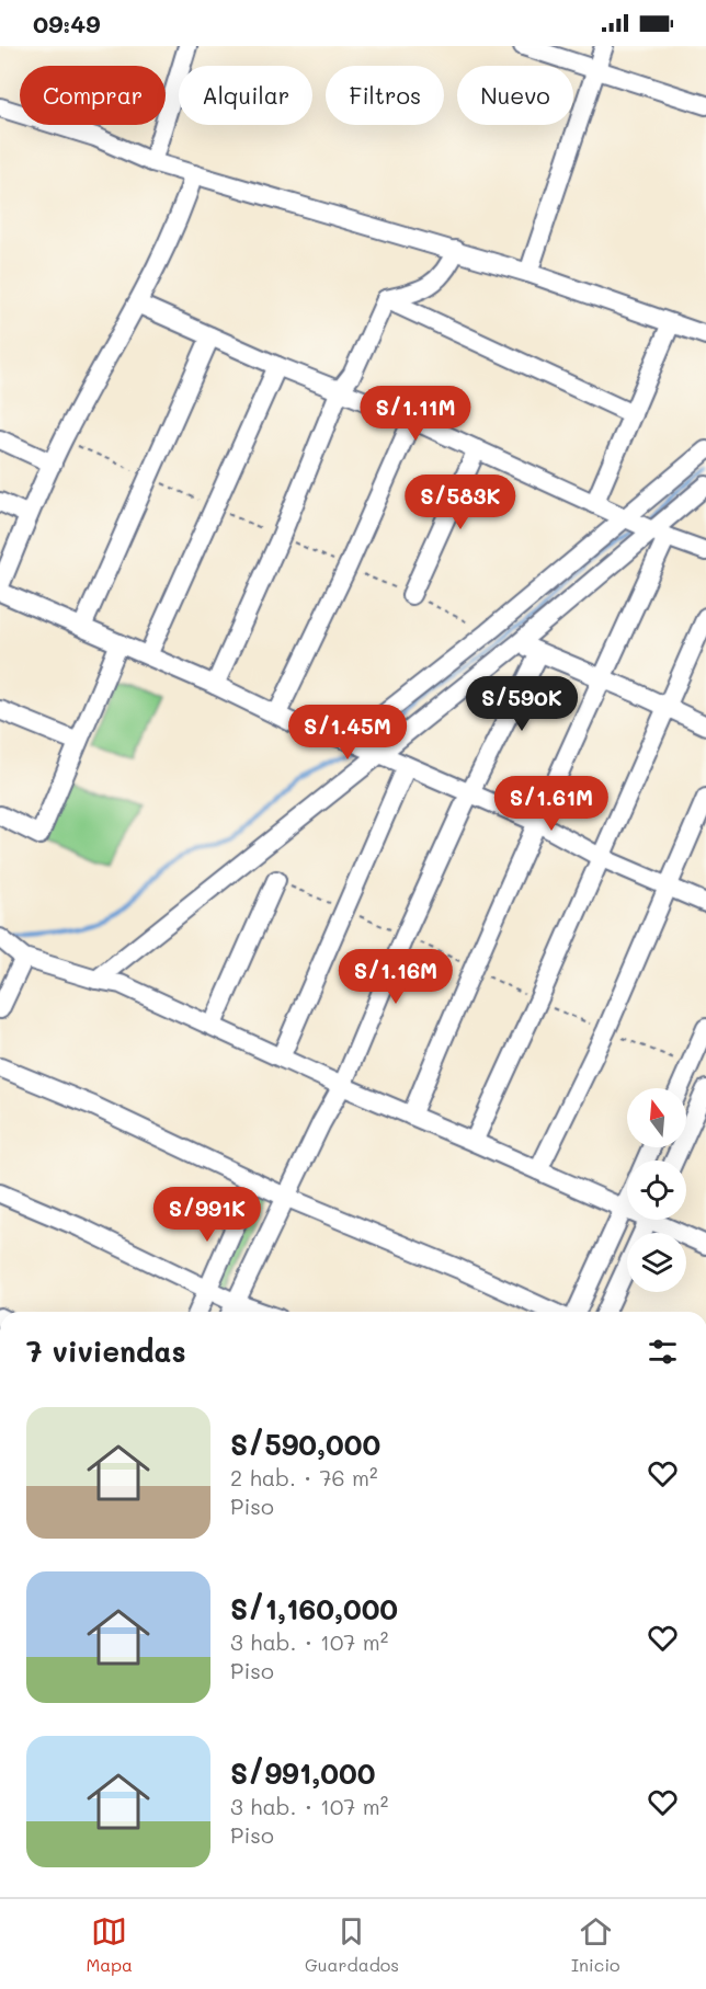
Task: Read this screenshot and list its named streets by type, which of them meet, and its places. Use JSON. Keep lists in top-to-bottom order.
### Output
{
  "north": "top",
  "page": {
    "status": "09:49",
    "chip": [
      "Comprar",
      "Alquilar",
      "Filtros",
      "Nuevo"
    ],
    "price": [
      "S/1.11M",
      "S/583K",
      "S/590K",
      "S/1.45M",
      "S/1.61M",
      "S/1.16M",
      "S/991K"
    ],
    "heading": "7 viviendas",
    "list": [
      {
        "name": "S/590,000",
        "note": "2 hab. · 76 m² · Piso"
      },
      {
        "name": "S/1,160,000",
        "note": "3 hab. · 107 m² · Piso"
      },
      {
        "name": "S/991,000",
        "note": "3 hab. · 107 m² · Piso"
      }
    ],
    "tabs": ["Mapa", "Guardados", "Inicio"]
  }
}
